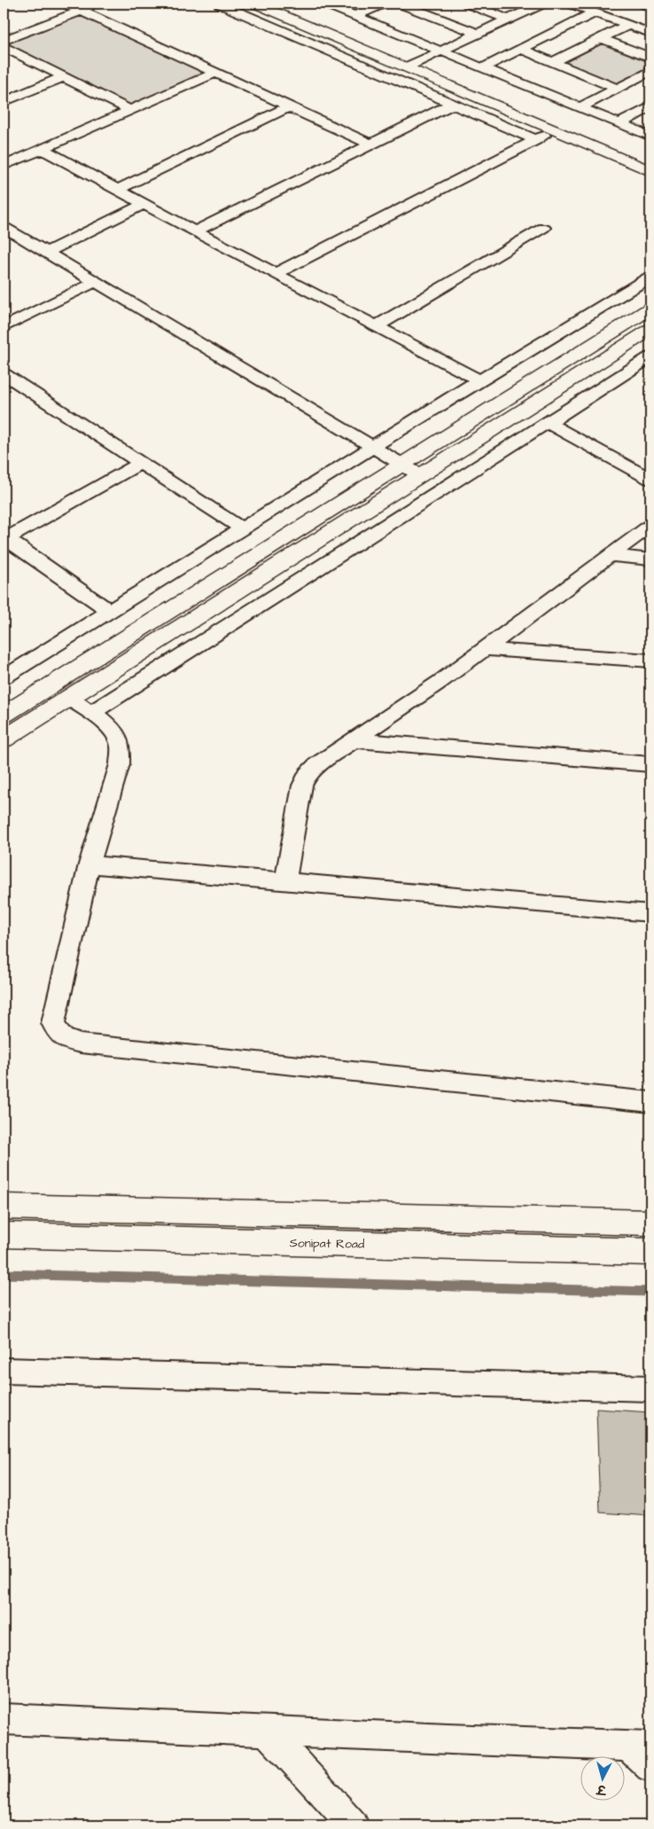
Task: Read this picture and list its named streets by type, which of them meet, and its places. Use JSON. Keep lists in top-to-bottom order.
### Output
{
  "streets": {
    "street": ["Sonipat Road"]
  },
  "north": "bottom"
}
